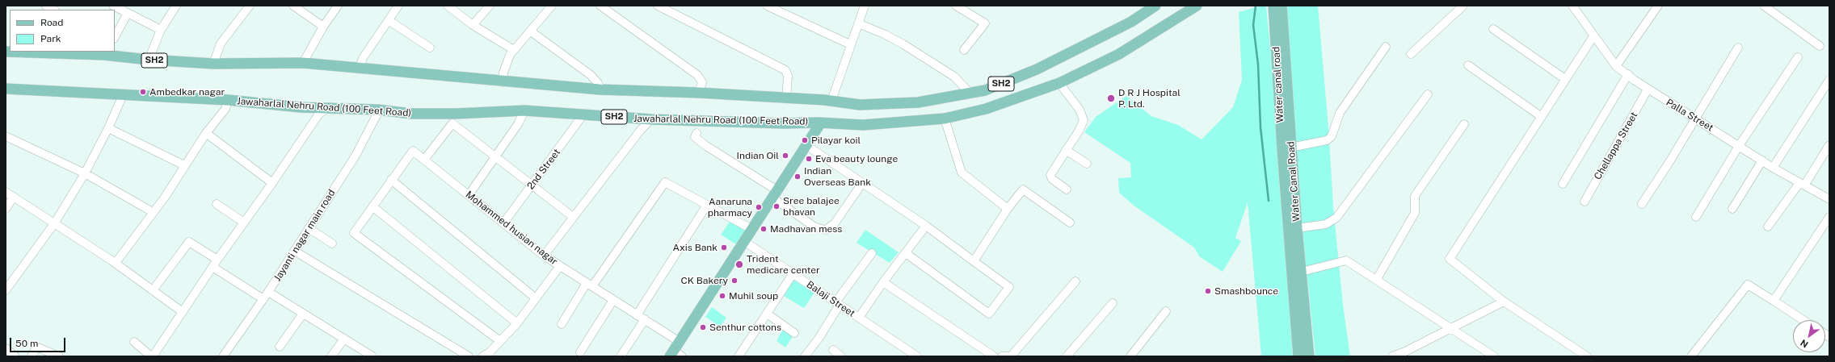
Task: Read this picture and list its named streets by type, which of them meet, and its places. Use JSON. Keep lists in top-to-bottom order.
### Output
{
  "streets": {
    "main road": [
      "SH2",
      "Water canal road",
      "Jawaharlal Nehru Road (100 Feet Road)",
      "Water Canal Road"
    ],
    "street": [
      "Palla Street",
      "Chellappa Street",
      "2nd Street",
      "Mohammed husian nagar",
      "Jayanti nagar main road",
      "Balaji Street"
    ]
  },
  "crossings": [
    ["Water canal road", "Water Canal Road"],
    ["Jawaharlal Nehru Road (100 Feet Road)", "2nd Street"],
    ["Jawaharlal Nehru Road (100 Feet Road)", "Jayanti nagar main road"],
    ["Palla Street", "Chellappa Street"],
    ["2nd Street", "Mohammed husian nagar"]
  ],
  "places": [
    "Ambedkar nagar",
    "D R J Hospital P. Ltd.",
    "Pilayar koil",
    "Indian Oil",
    "Eva beauty lounge",
    "Indian Overseas Bank",
    "Sree balajee bhavan",
    "Aanaruna pharmacy",
    "Madhavan mess",
    "Axis Bank",
    "Trident medicare center",
    "CK Bakery",
    "Smashbounce",
    "Muhil soup",
    "Senthur cottons"
  ],
  "legend": ["Road", "Park"],
  "scale_bar": "50 m",
  "north": "bottom left"
}
